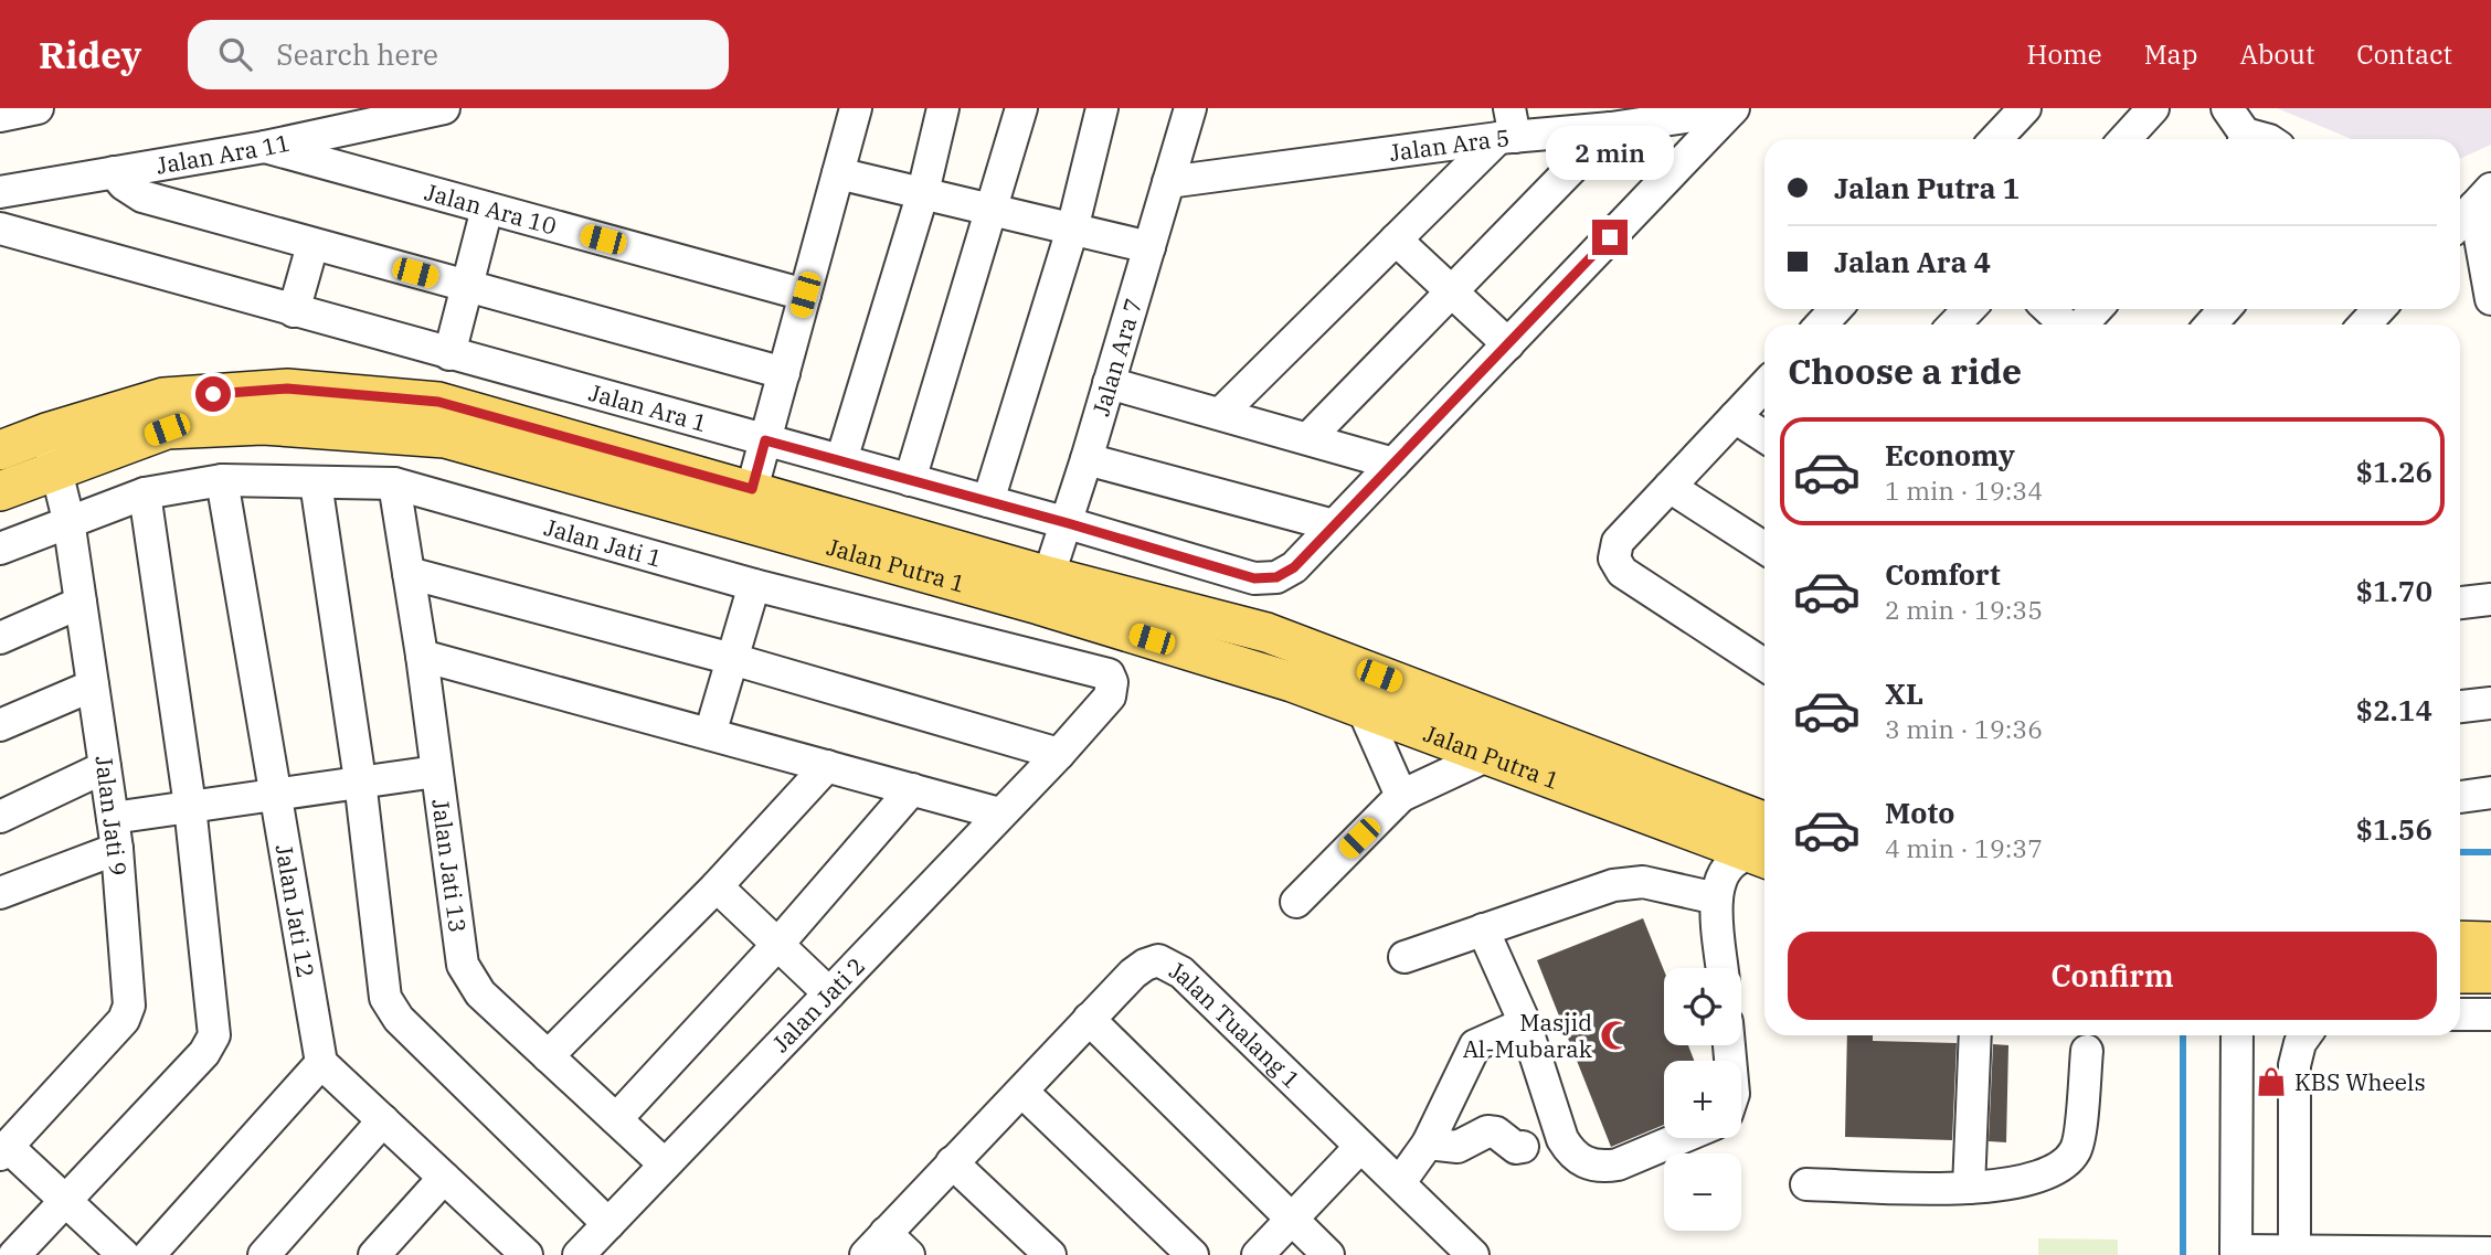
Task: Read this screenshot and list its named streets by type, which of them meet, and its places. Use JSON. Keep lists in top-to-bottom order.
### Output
{
  "streets": {
    "main road": ["Jalan Putra 1"],
    "street": [
      "Jalan Ara 5",
      "Jalan Ara 11",
      "Jalan Ara 10",
      "Jalan Ara 7",
      "Jalan Ara 1",
      "Jalan Jati 1",
      "Jalan Jati 9",
      "Jalan Jati 13",
      "Jalan Jati 12",
      "Jalan Jati 2",
      "Jalan Tualang 1"
    ]
  },
  "crossings": [
    ["Jalan Ara 5", "Jalan Ara 7"],
    ["Jalan Ara 11", "Jalan Ara 10"],
    ["Jalan Ara 7", "Jalan Ara 1"],
    ["Jalan Ara 7", "Jalan Putra 1"],
    ["Jalan Jati 1", "Jalan Jati 9"],
    ["Jalan Jati 1", "Jalan Jati 13"],
    ["Jalan Jati 1", "Jalan Jati 12"],
    ["Jalan Jati 1", "Jalan Jati 2"],
    ["Jalan Putra 1", "Jalan Jati 9"],
    ["Jalan Jati 13", "Jalan Jati 2"]
  ],
  "places": {
    "mosque": ["Masjid Al-Mubarak"],
    "shop": ["KBS Wheels"]
  },
  "page": {
    "header": "Ridey",
    "search": "Search here",
    "nav": [
      "Home",
      "Map",
      "About",
      "Contact"
    ],
    "bubble": "2 min",
    "banner": ["Jalan Putra 1", "Jalan Ara 4"],
    "heading": "Choose a ride",
    "list": [
      {
        "name": "Economy",
        "note": "1 min · 19:34",
        "value": "$1.26"
      },
      {
        "name": "Comfort",
        "note": "2 min · 19:35",
        "value": "$1.70"
      },
      {
        "name": "XL",
        "note": "3 min · 19:36",
        "value": "$2.14"
      },
      {
        "name": "Moto",
        "note": "4 min · 19:37",
        "value": "$1.56"
      }
    ],
    "buttons": "Confirm",
    "map_buttons": ["+", "−"]
  }
}
